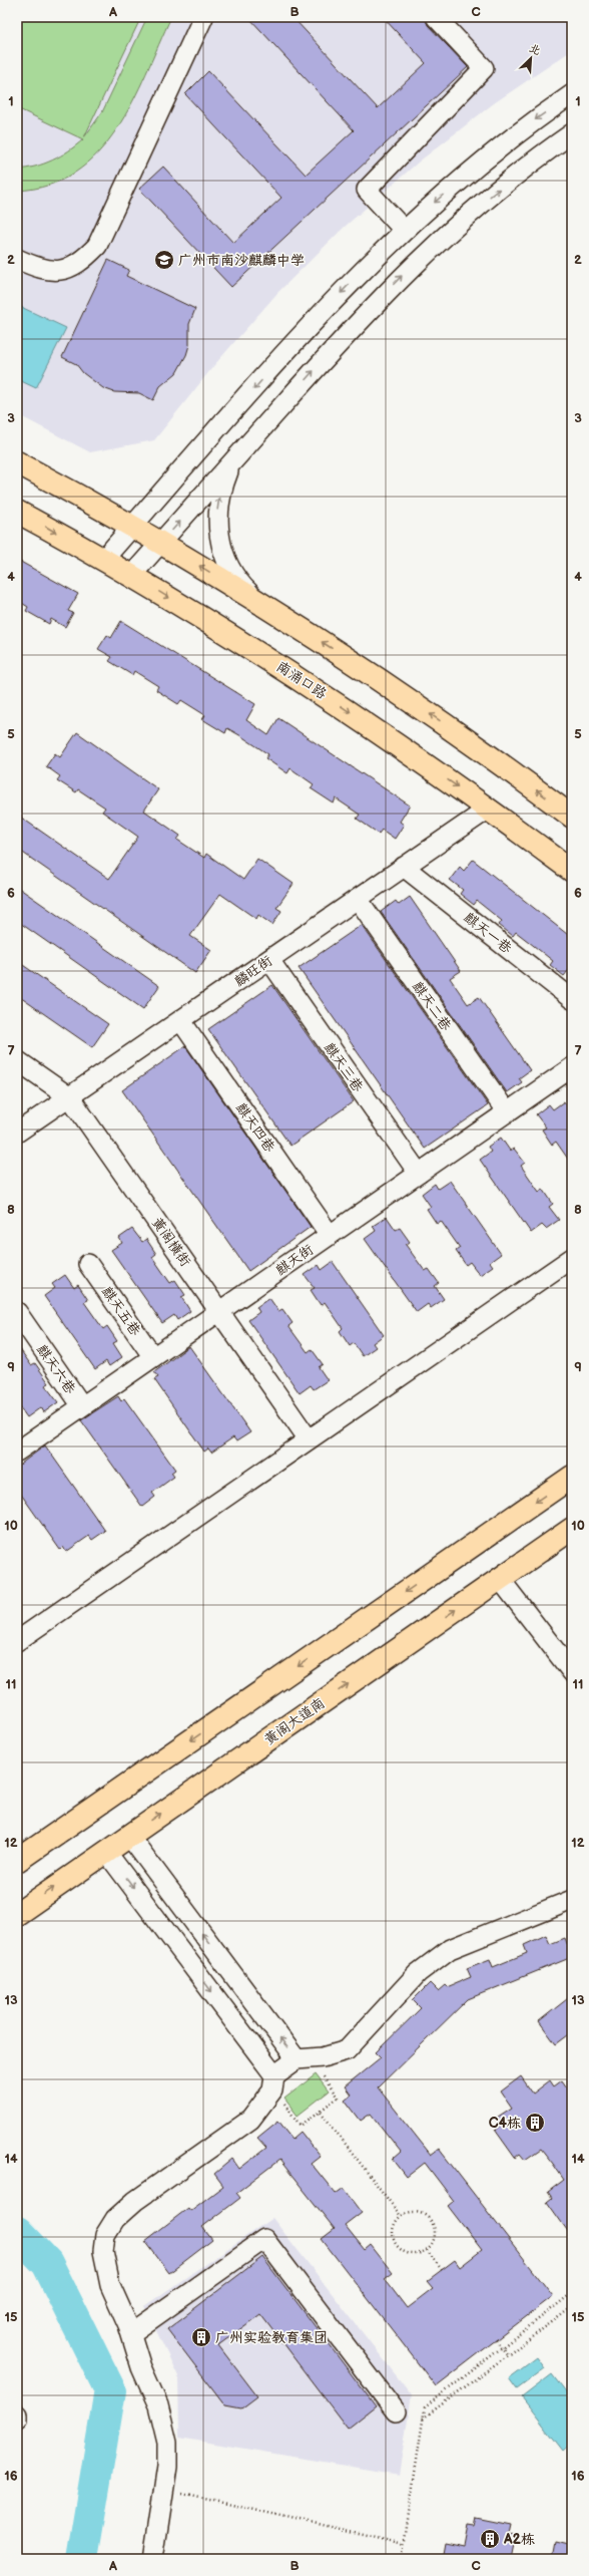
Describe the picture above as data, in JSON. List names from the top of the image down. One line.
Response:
{"streets":{"main road":["南涌口路","黄阁大道南"],"street":["麒天一巷","麟旺街","麒天二巷","麒天三巷","麒天四巷","黄阁横街","麒天街","麒天五巷","麒天六巷"]},"crossings":[["南涌口路","麟旺街"],["麒天一巷","麟旺街"],["麟旺街","麒天二巷"],["麟旺街","麒天三巷"],["麟旺街","麒天四巷"],["麟旺街","黄阁横街"],["麒天二巷","麒天街"],["麒天三巷","麒天街"],["麒天四巷","麒天街"],["黄阁横街","麒天街"],["麒天街","麒天五巷"],["麒天街","麒天六巷"]],"places":{"school or university":["广州市南沙麒麟中学"],"building":["C4栋","广州实验教育集团","A2栋"]},"north":"top right","grid":{"columns":["A","B","C"],"rows":["1","2","3","4","5","6","7","8","9","10","11","12","13","14","15","16"]}}
